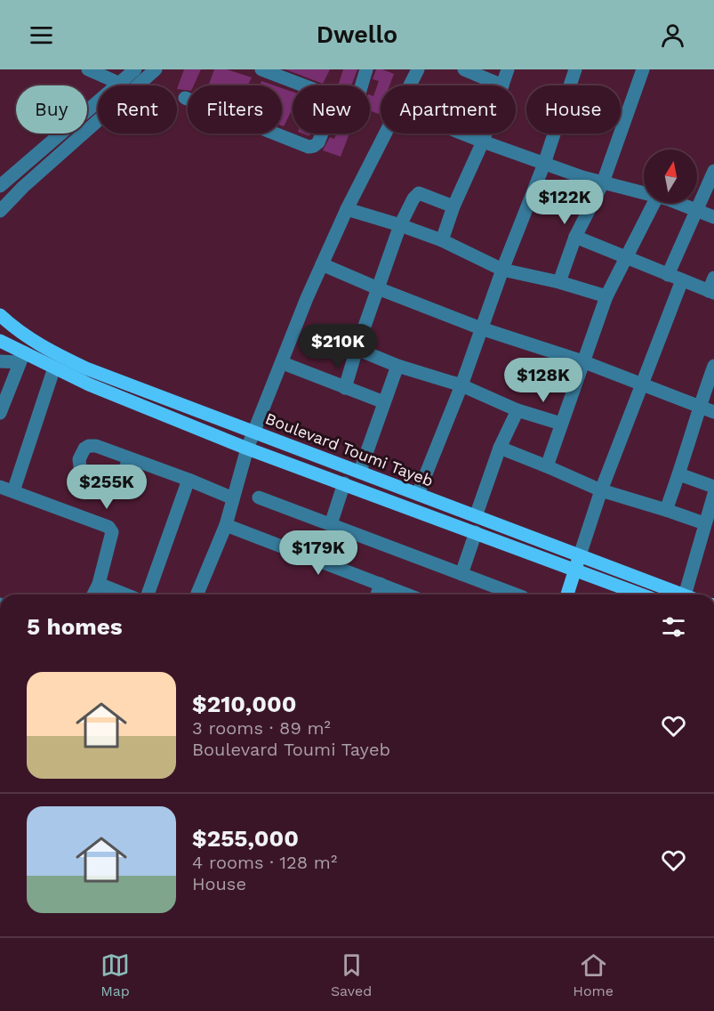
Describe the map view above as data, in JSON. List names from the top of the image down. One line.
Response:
{"streets":{"main road":["Boulevard Toumi Tayeb"]},"north":"top","page":{"header":"Dwello","chip":["Buy","Rent","Filters","New","Apartment","House"],"price":["$122K","$210K","$128K","$255K","$179K"],"heading":"5 homes","list":[{"name":"$210,000","note":"3 rooms · 89 m² · Boulevard Toumi Tayeb"},{"name":"$255,000","note":"4 rooms · 128 m² · House"}],"tabs":["Map","Saved","Home"]}}
